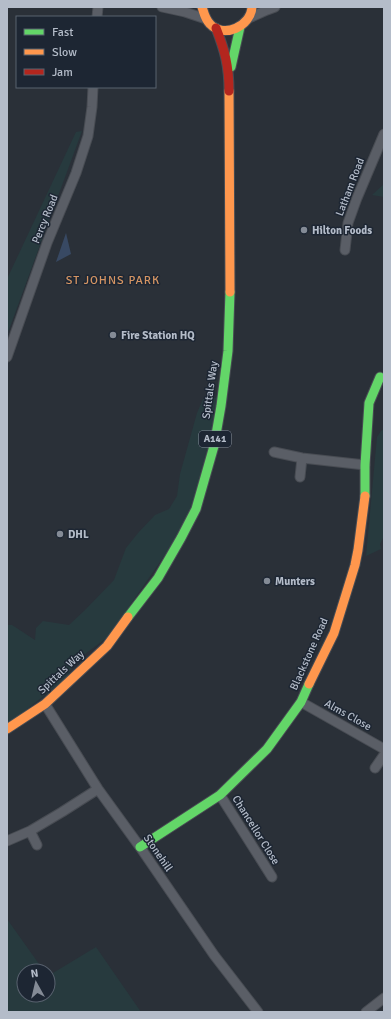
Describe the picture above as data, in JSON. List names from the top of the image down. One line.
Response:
{"streets":{"main road":["Spittals Way","A141","Blackstone Road"],"street":["Latham Road","Percy Road","Alms Close","Chancellor Close","Stonehill"]},"crossings":[["Spittals Way","A141"],["Spittals Way","Stonehill"],["Blackstone Road","Alms Close"],["Blackstone Road","Chancellor Close"],["Blackstone Road","Stonehill"]],"districts":["ST JOHNS PARK"],"places":["Hilton Foods","Fire Station HQ","DHL","Munters"],"legend":["Fast","Slow","Jam"],"north":"top"}
